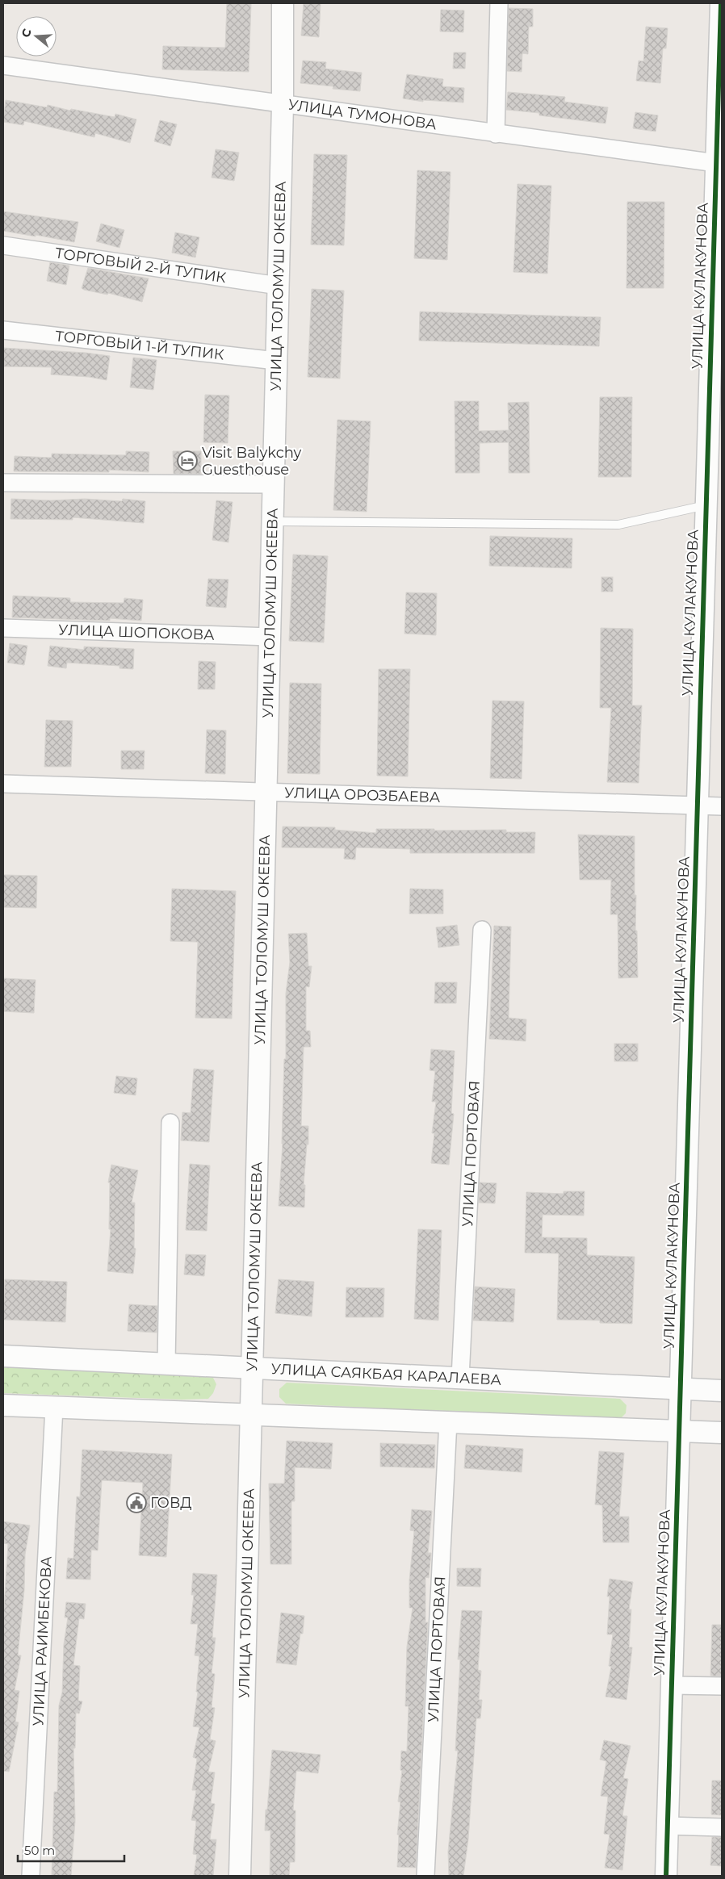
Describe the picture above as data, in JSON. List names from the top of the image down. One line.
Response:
{"streets":{"street":["УЛИЦА ТУМОНОВА","ТОРГОВЫЙ 2-Й ТУПИК","УЛИЦА ТОЛОМУШ ОКЕЕВА","УЛИЦА КУЛАКУНОВА","ТОРГОВЫЙ 1-Й ТУПИК","УЛИЦА ШОПОКОВА","УЛИЦА ОРОЗБАЕВА","УЛИЦА ПОРТОВАЯ","УЛИЦА САЯКБАЯ КАРАЛАЕВА","УЛИЦА РАИМБЕКОВА"]},"crossings":[["УЛИЦА ТУМОНОВА","УЛИЦА ТОЛОМУШ ОКЕЕВА"],["УЛИЦА ТУМОНОВА","УЛИЦА КУЛАКУНОВА"],["ТОРГОВЫЙ 2-Й ТУПИК","УЛИЦА ТОЛОМУШ ОКЕЕВА"],["УЛИЦА ТОЛОМУШ ОКЕЕВА","ТОРГОВЫЙ 1-Й ТУПИК"],["УЛИЦА ТОЛОМУШ ОКЕЕВА","УЛИЦА ШОПОКОВА"],["УЛИЦА ТОЛОМУШ ОКЕЕВА","УЛИЦА ОРОЗБАЕВА"],["УЛИЦА ТОЛОМУШ ОКЕЕВА","УЛИЦА САЯКБАЯ КАРАЛАЕВА"],["УЛИЦА КУЛАКУНОВА","УЛИЦА ОРОЗБАЕВА"],["УЛИЦА КУЛАКУНОВА","УЛИЦА САЯКБАЯ КАРАЛАЕВА"],["УЛИЦА ПОРТОВАЯ","УЛИЦА САЯКБАЯ КАРАЛАЕВА"]],"places":{"hotel":["Visit Balykchy Guesthouse"],"public building":["ГОВД"]},"scale_bar":"50 m","north":"left"}
